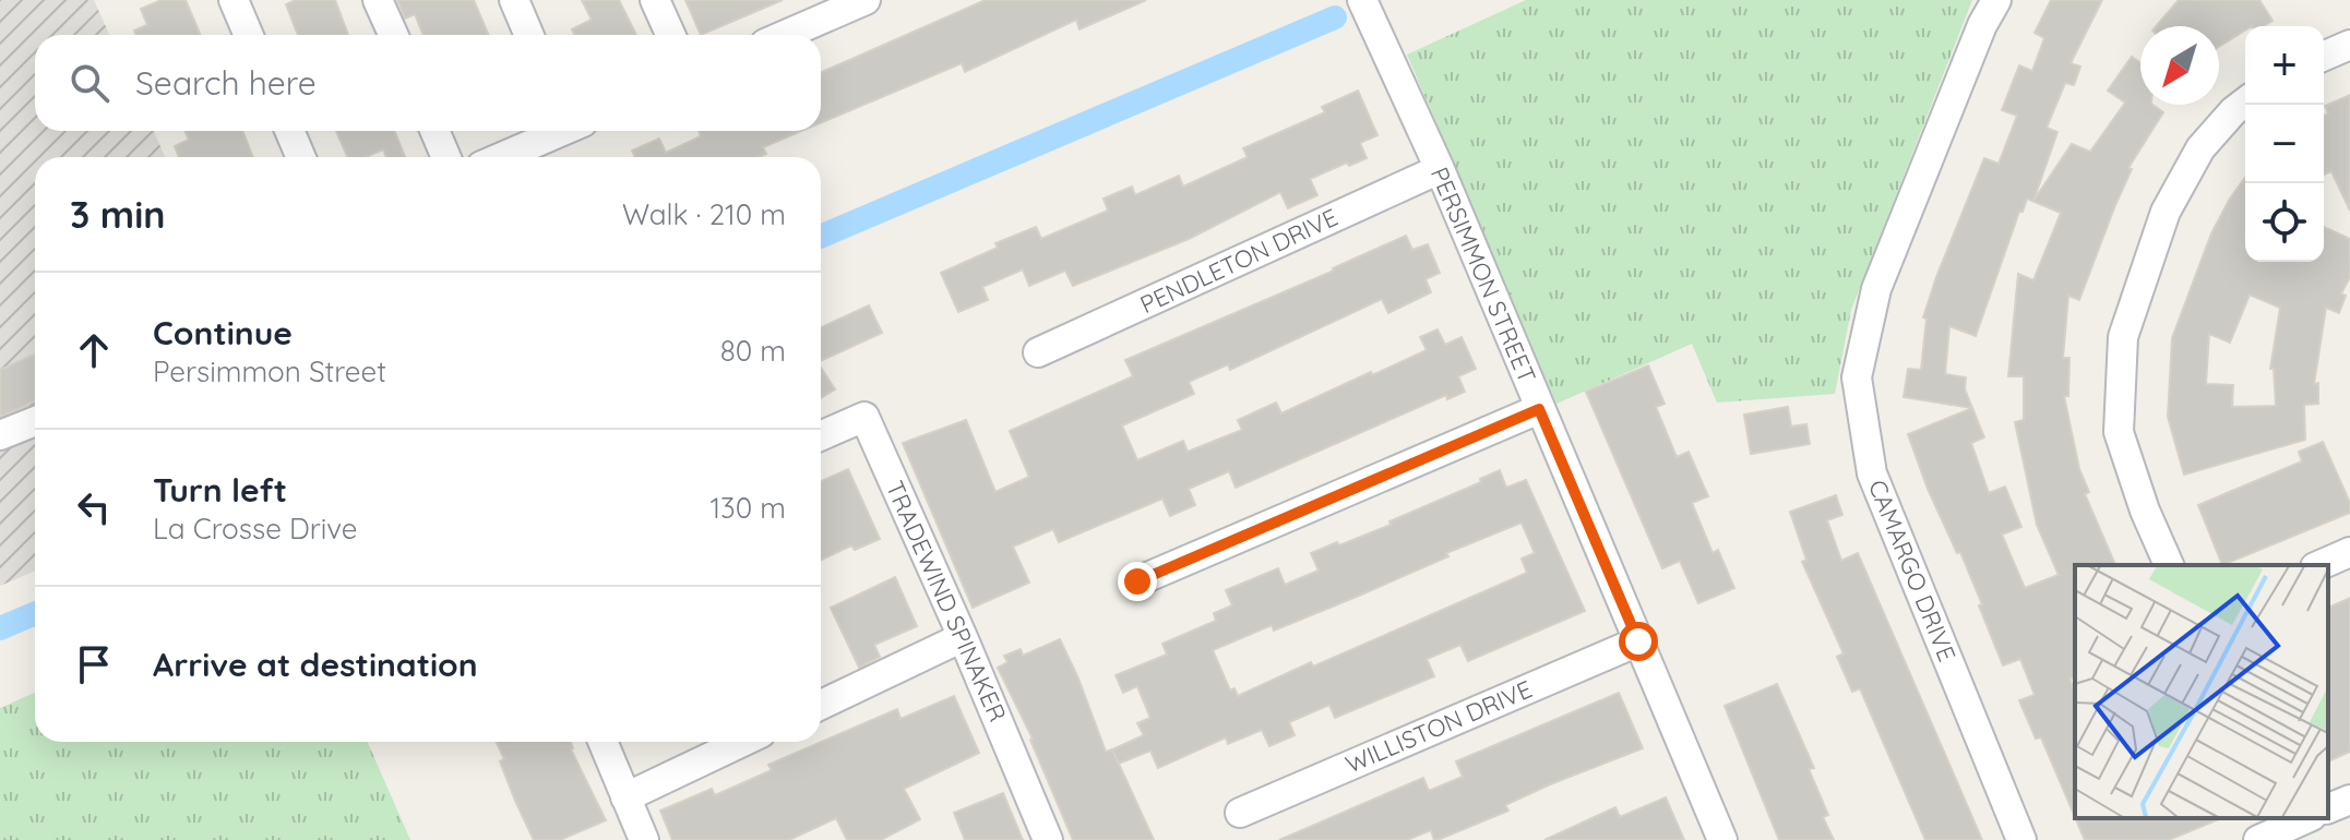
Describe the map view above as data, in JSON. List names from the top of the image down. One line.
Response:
{"streets":{"street":["PENDLETON DRIVE","PERSIMMON STREET","CAMARGO DRIVE","TRADEWIND SPINAKER","WILLISTON DRIVE"]},"crossings":[["PENDLETON DRIVE","PERSIMMON STREET"],["PERSIMMON STREET","WILLISTON DRIVE"]],"north":"bottom left","page":{"map_buttons":["+","−"],"search":"Search here","heading":["3 min","Walk · 210 m"],"list":[["Continue","Persimmon Street","80 m"],["Turn left","La Crosse Drive","130 m"],"Arrive at destination"]}}
